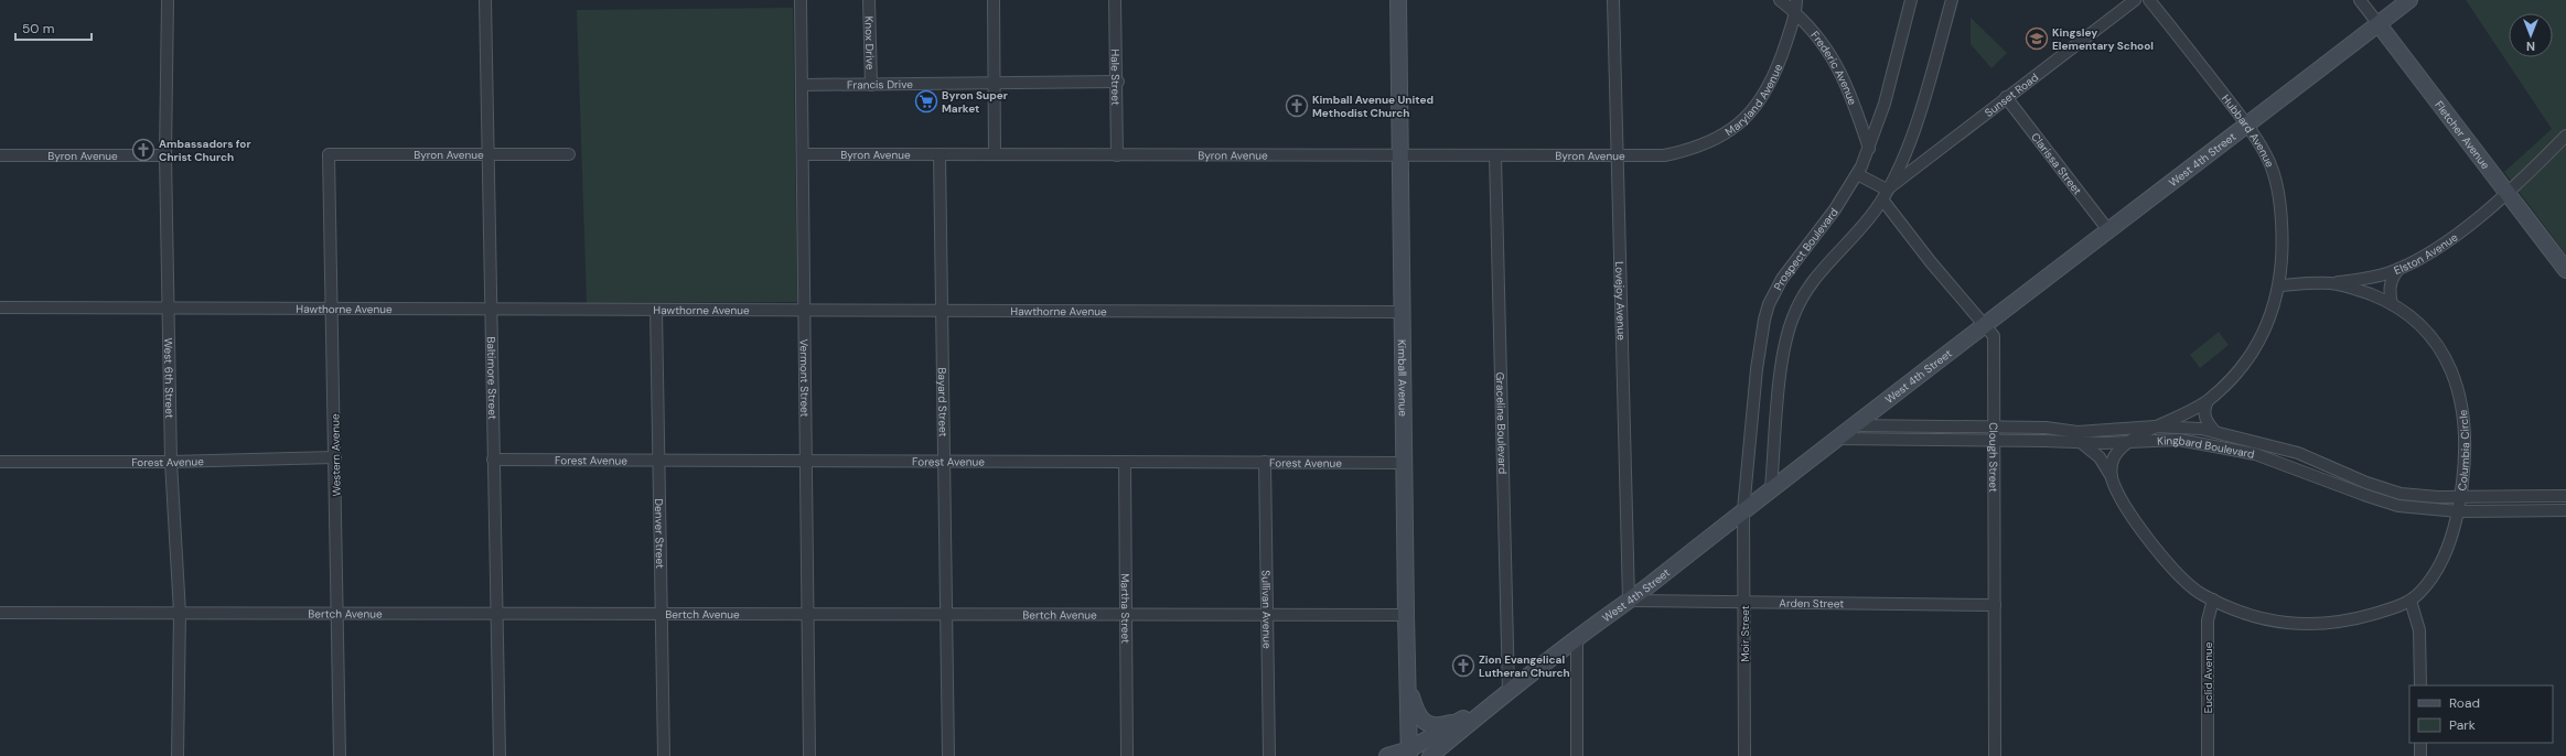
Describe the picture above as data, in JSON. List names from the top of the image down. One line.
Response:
{"streets":{"main road":["Fletcher Avenue","West 4th Street","Kimball Avenue"],"street":["Knox Drive","Frederic Avenue","Hale Street","Francis Drive","Sunset Road","Maryland Avenue","Hubbard Avenue","Byron Avenue","Clarissa Street","Prospect Boulevard","Elston Avenue","Lovejoy Avenue","Hawthorne Avenue","West 6th Street","Baltimore Street","Vermont Street","Bayard Street","Graceline Boulevard","Kingbard Boulevard","Columbia Circle","Western Avenue","Clough Street","Forest Avenue","Denver Street","Arden Street","Martha Street","Sullivan Avenue","Bertch Avenue","Moir Street","Euclid Avenue"]},"crossings":[["Knox Drive","Francis Drive"],["Frederic Avenue","Maryland Avenue"],["Frederic Avenue","Prospect Boulevard"],["Hale Street","Francis Drive"],["Hale Street","Byron Avenue"],["Francis Drive","Vermont Street"],["Sunset Road","Clarissa Street"],["Sunset Road","Clough Street"],["Maryland Avenue","Byron Avenue"],["Hubbard Avenue","West 4th Street"],["Hubbard Avenue","Columbia Circle"],["Fletcher Avenue","West 4th Street"],["Fletcher Avenue","Elston Avenue"],["Byron Avenue","Lovejoy Avenue"],["Byron Avenue","West 6th Street"],["Byron Avenue","Baltimore Street"],["Byron Avenue","Vermont Street"],["Byron Avenue","Kimball Avenue"],["Byron Avenue","Bayard Street"],["Byron Avenue","Graceline Boulevard"],["Byron Avenue","Western Avenue"],["West 4th Street","Clarissa Street"],["West 4th Street","Prospect Boulevard"],["West 4th Street","Lovejoy Avenue"],["West 4th Street","Graceline Boulevard"],["West 4th Street","Kingbard Boulevard"],["West 4th Street","Clough Street"],["West 4th Street","Arden Street"],["West 4th Street","Moir Street"],["Prospect Boulevard","Moir Street"],["Elston Avenue","Columbia Circle"],["Lovejoy Avenue","Arden Street"],["Hawthorne Avenue","West 6th Street"],["Hawthorne Avenue","Baltimore Street"],["Hawthorne Avenue","Vermont Street"],["Hawthorne Avenue","Kimball Avenue"],["Hawthorne Avenue","Bayard Street"],["Hawthorne Avenue","Western Avenue"],["Hawthorne Avenue","Denver Street"],["West 6th Street","Forest Avenue"],["West 6th Street","Bertch Avenue"],["Baltimore Street","Forest Avenue"],["Baltimore Street","Bertch Avenue"],["Vermont Street","Forest Avenue"],["Vermont Street","Bertch Avenue"],["Kimball Avenue","Forest Avenue"],["Kimball Avenue","Bertch Avenue"],["Bayard Street","Forest Avenue"],["Bayard Street","Bertch Avenue"],["Kingbard Boulevard","Columbia Circle"],["Kingbard Boulevard","Clough Street"],["Columbia Circle","Euclid Avenue"],["Western Avenue","Forest Avenue"],["Western Avenue","Bertch Avenue"],["Clough Street","Arden Street"],["Forest Avenue","Denver Street"],["Forest Avenue","Martha Street"],["Forest Avenue","Sullivan Avenue"],["Denver Street","Bertch Avenue"],["Arden Street","Moir Street"],["Martha Street","Bertch Avenue"],["Sullivan Avenue","Bertch Avenue"]],"places":{"school or university":["Kingsley Elementary School"],"supermarket":["Byron Super Market"],"church":["Kimball Avenue United Methodist Church","Ambassadors for Christ Church","Zion Evangelical Lutheran Church"]},"legend":["Road","Park"],"scale_bar":"50 m","north":"bottom"}
